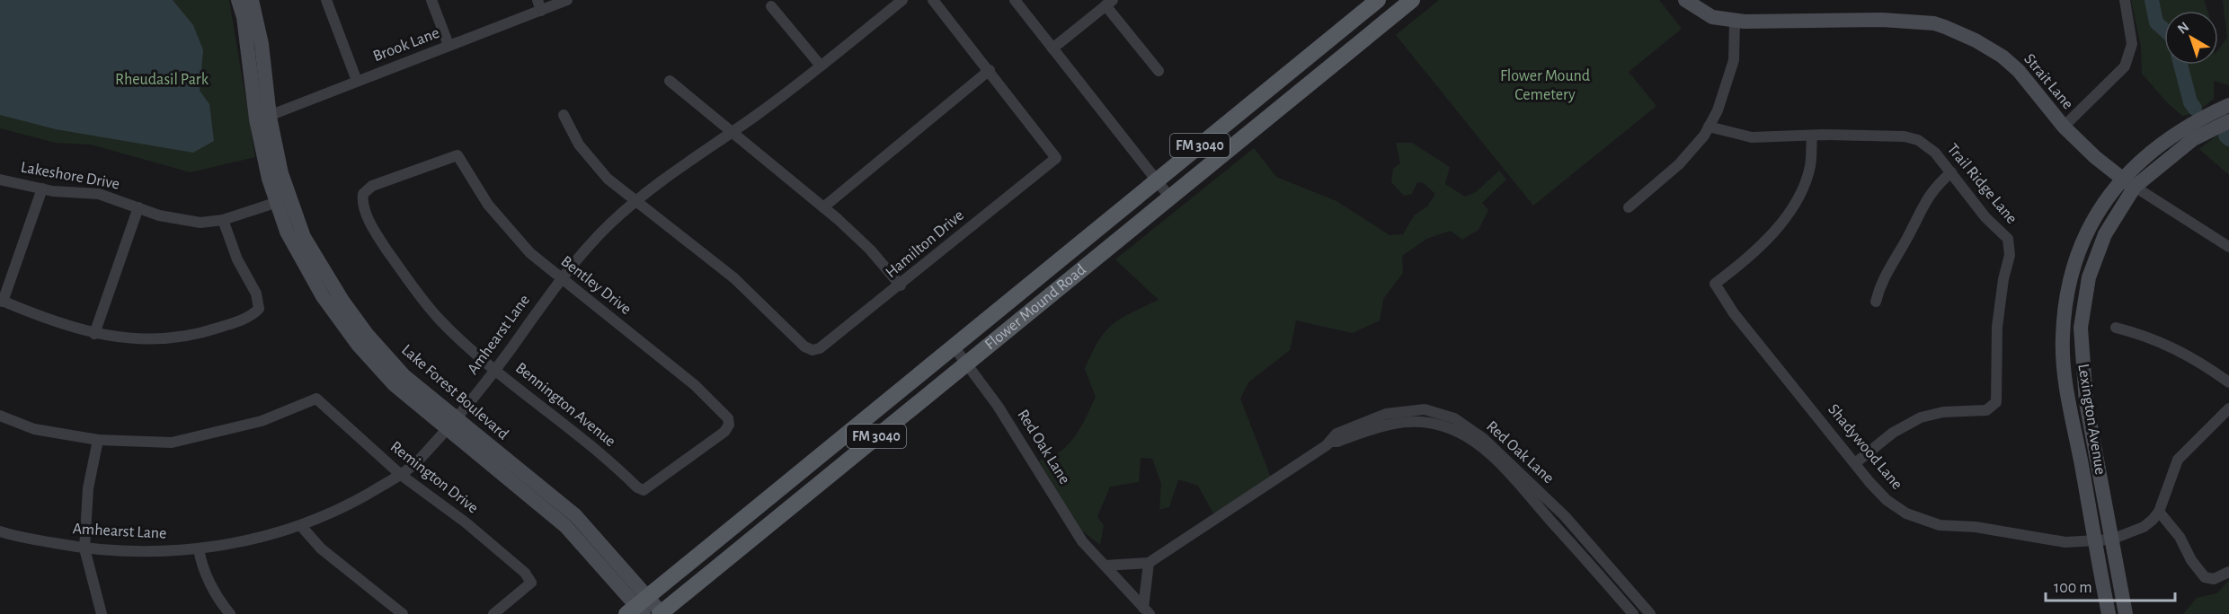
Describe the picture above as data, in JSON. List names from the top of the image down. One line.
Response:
{"streets":{"main road":["FM 3040","Flower Mound Road"],"street":["Brook Lane","Strait Lane","Lakeshore Drive","Trail Ridge Lane","Hamilton Drive","Bentley Drive","Amhearst Lane","Lake Forest Boulevard","Bennington Avenue","Lexington Avenue","Red Oak Lane","Shadywood Lane","Remington Drive"]},"crossings":[["Brook Lane","Lake Forest Boulevard"],["Strait Lane","Lexington Avenue"],["Lakeshore Drive","Lake Forest Boulevard"],["Trail Ridge Lane","Shadywood Lane"],["Hamilton Drive","Amhearst Lane"],["Bentley Drive","Amhearst Lane"],["Bentley Drive","Bennington Avenue"],["Flower Mound Road","Lake Forest Boulevard"],["Flower Mound Road","Red Oak Lane"],["Amhearst Lane","Lake Forest Boulevard"],["Amhearst Lane","Bennington Avenue"],["Amhearst Lane","Remington Drive"],["Lexington Avenue","Shadywood Lane"]],"parks":["Flower Mound Cemetery","Rheudasil Park"],"scale_bar":"100 m","north":"top left"}
